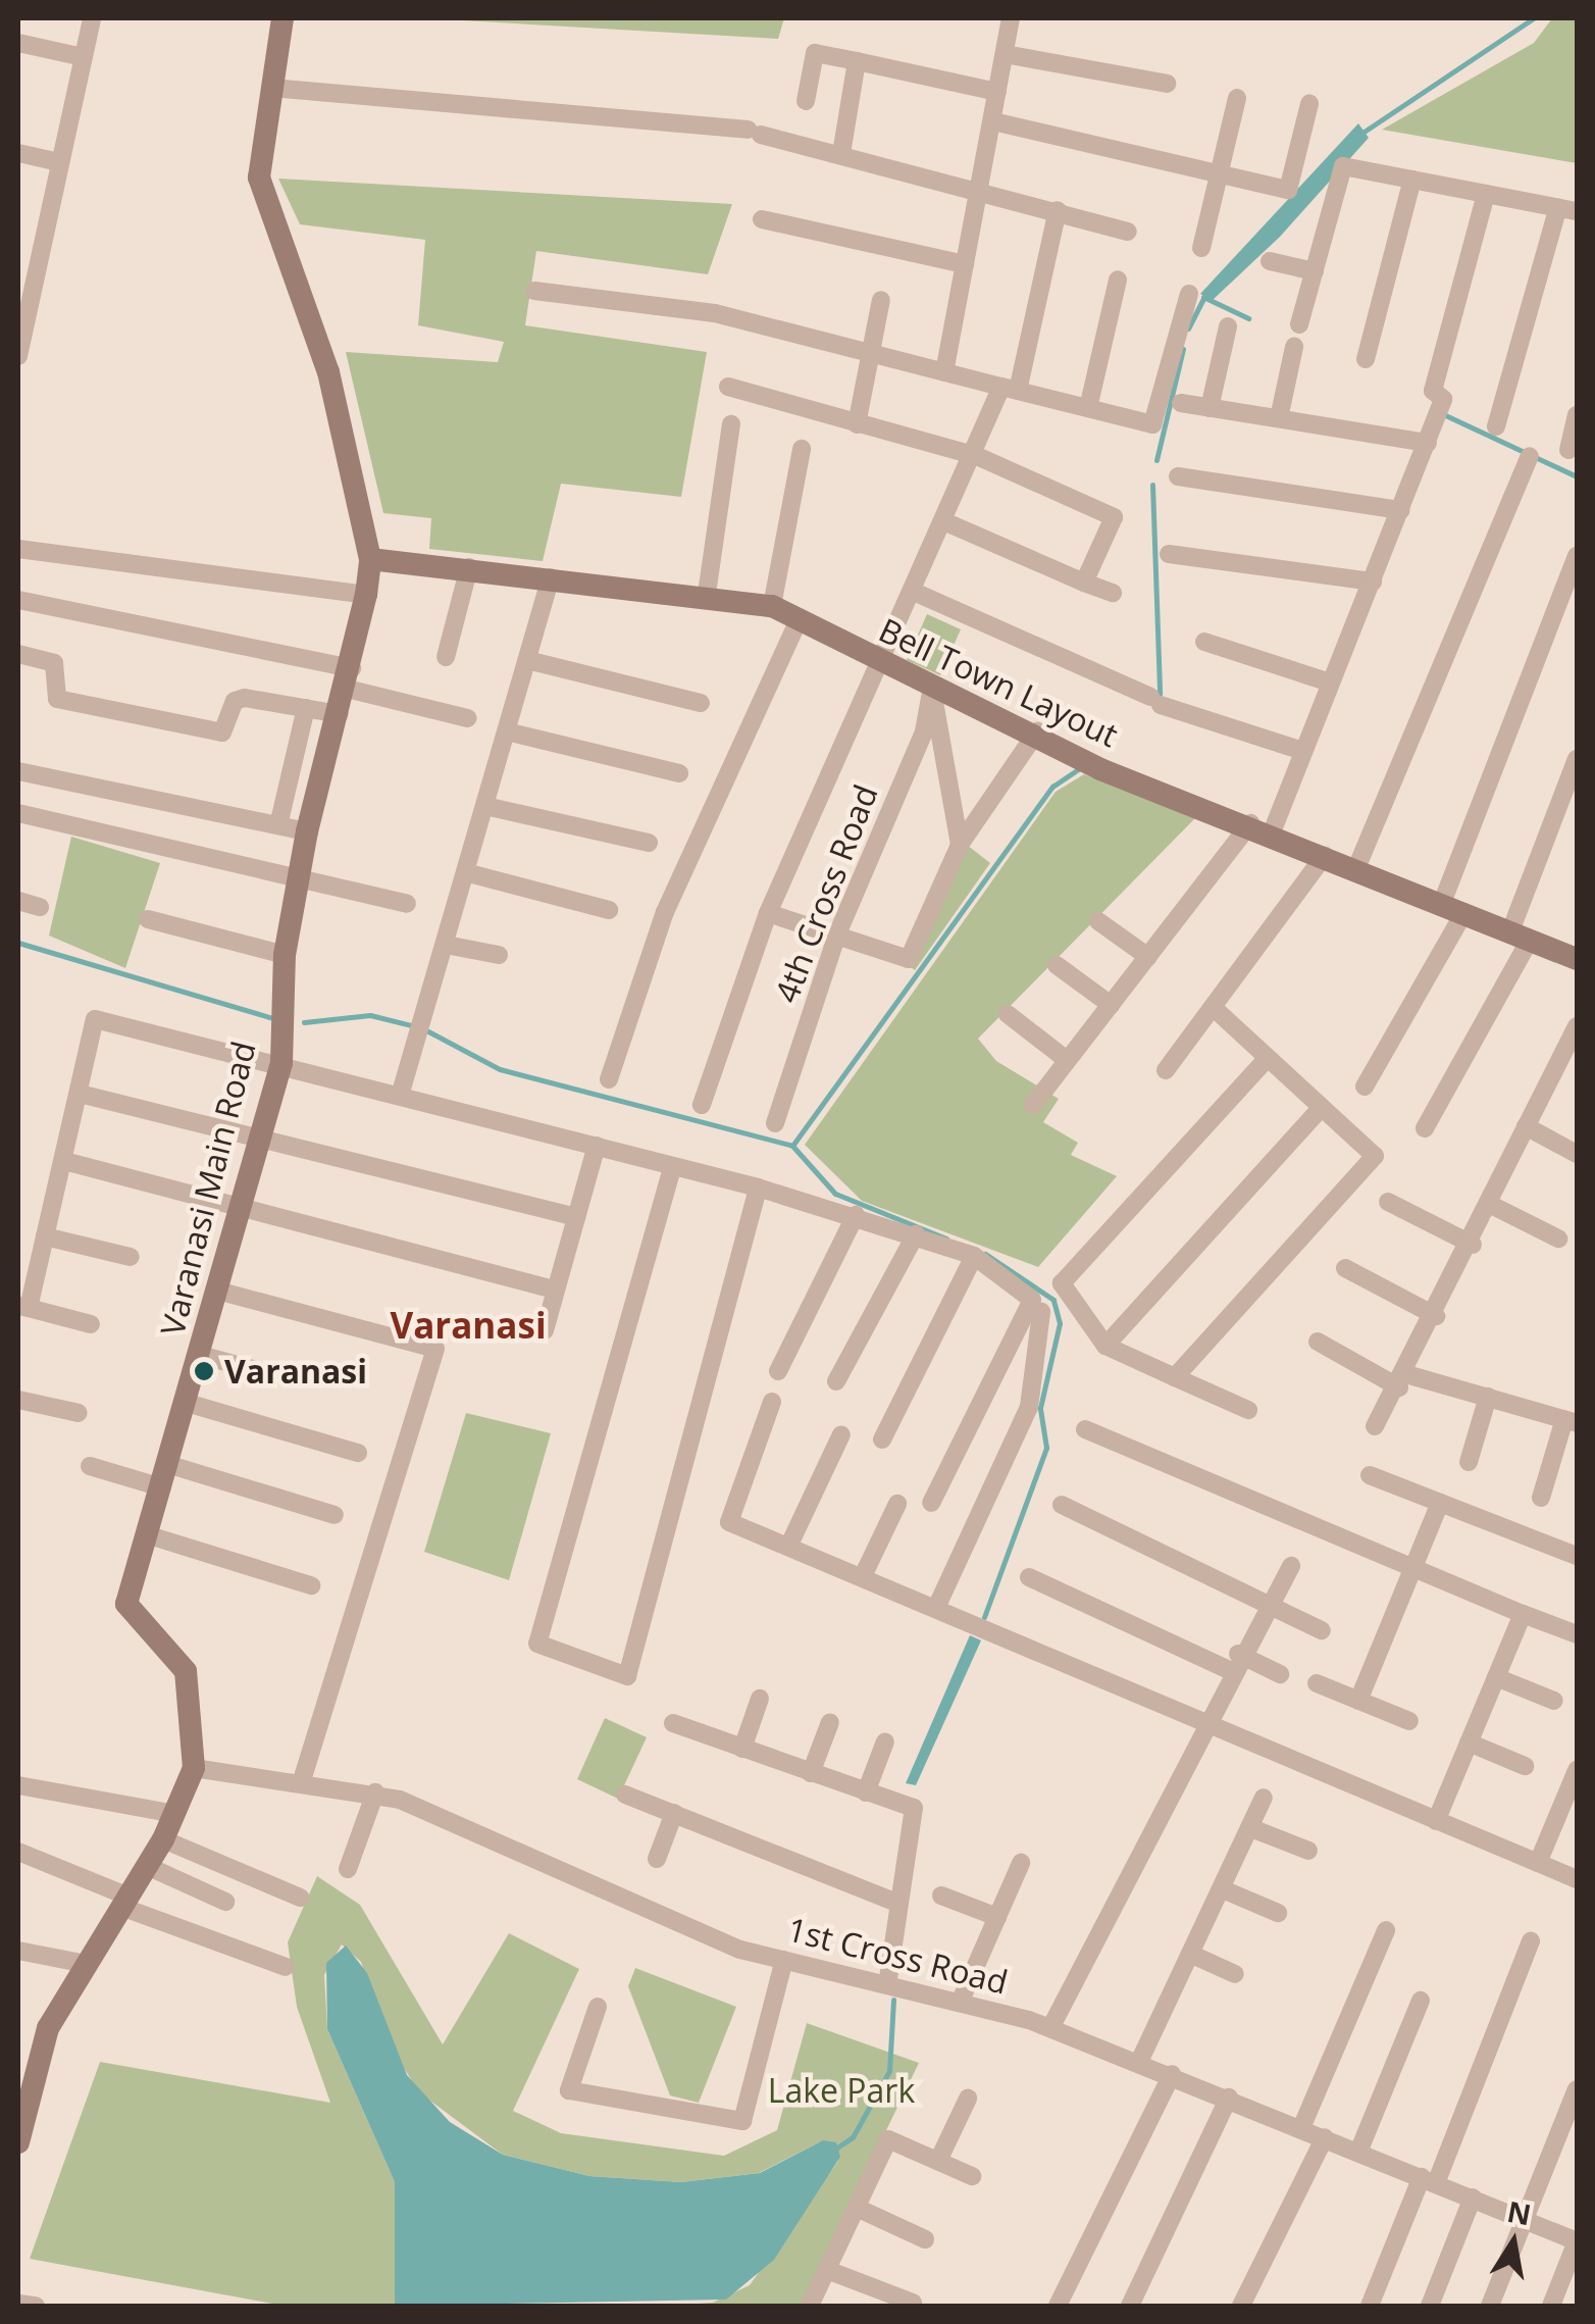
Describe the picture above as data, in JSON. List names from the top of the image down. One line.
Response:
{"streets":{"street":["Bell Town Layout","4th Cross Road","Varanasi Main Road","1st Cross Road"]},"crossings":[["Bell Town Layout","4th Cross Road"],["Bell Town Layout","Varanasi Main Road"],["Varanasi Main Road","1st Cross Road"]],"districts":["Varanasi"],"parks":["Lake Park"],"places":["Varanasi"],"north":"top"}
